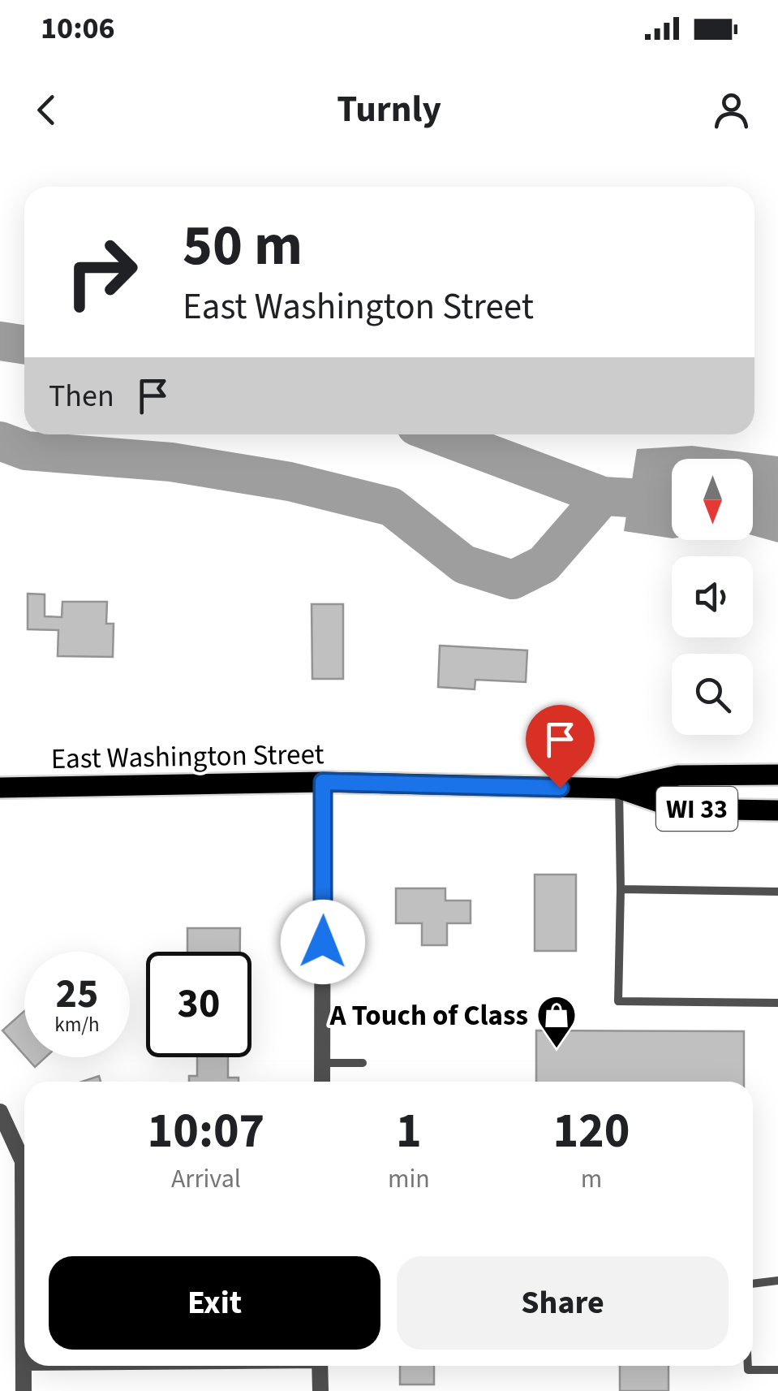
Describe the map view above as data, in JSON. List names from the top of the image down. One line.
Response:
{"streets":{"main road":["East Washington Street","WI 33"]},"places":{"shop":["A Touch of Class"]},"north":"bottom","page":{"status":"10:06","header":"Turnly","turn":["50 m","East Washington Street"],"then":"Then","speed":"25 km/h","limit":"30","eta":["10:07","Arrival","1","min","120","m"],"buttons":["Exit","Share"]}}
